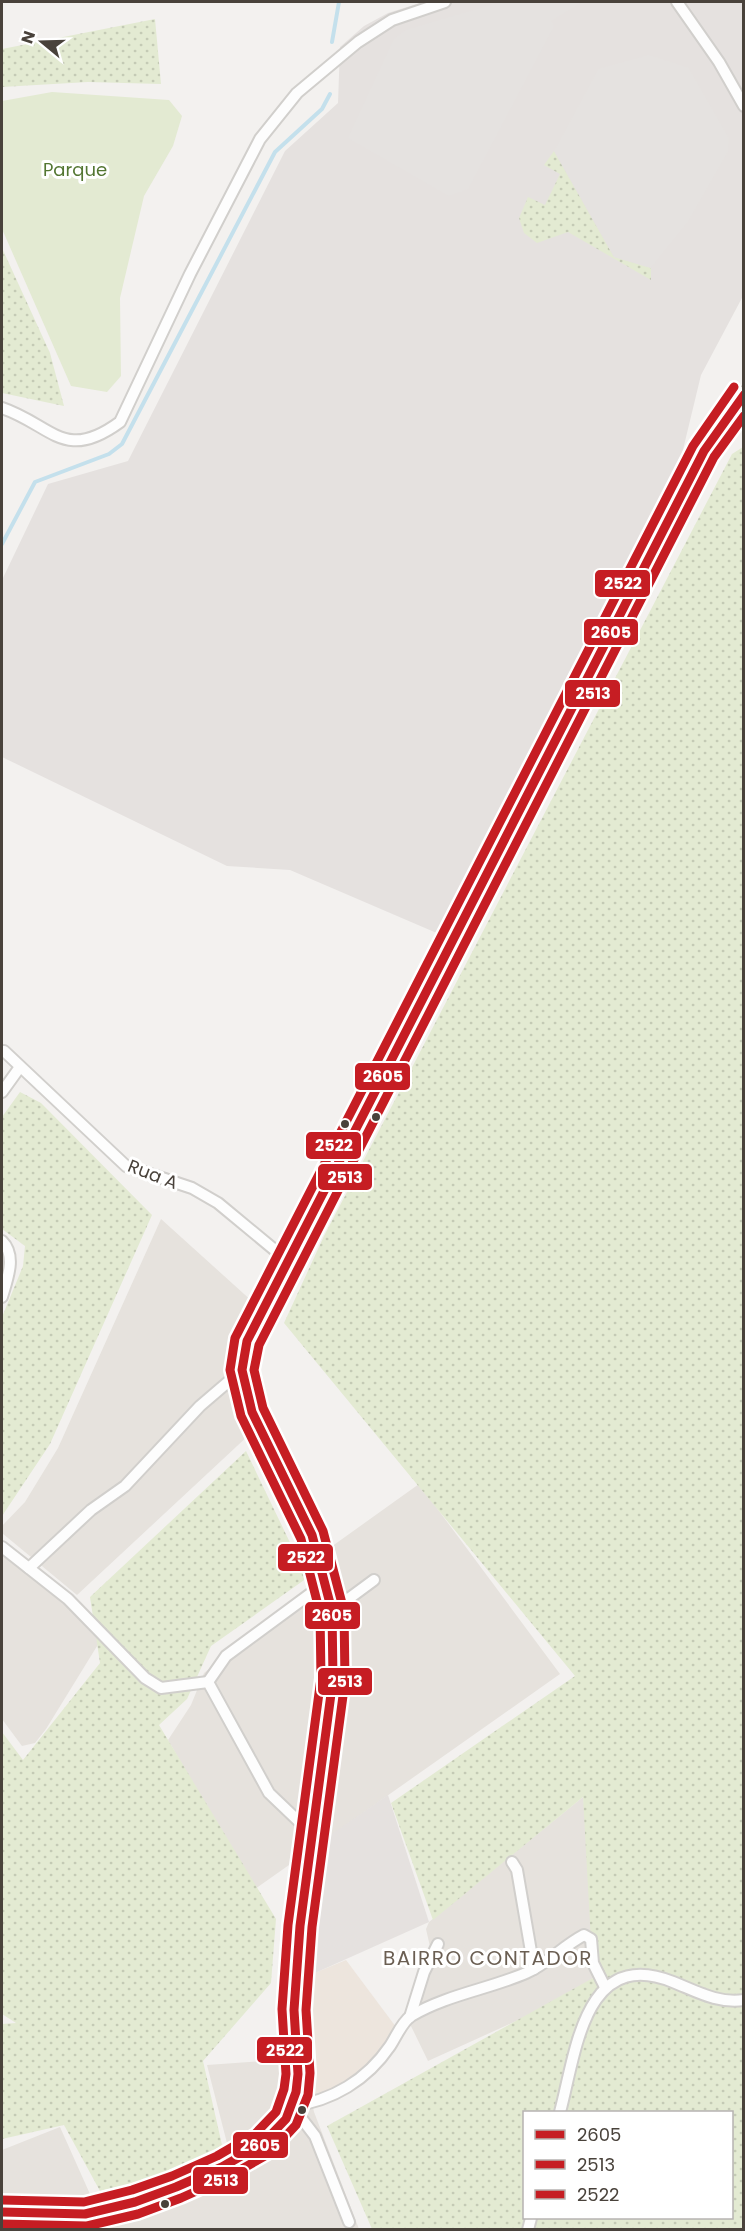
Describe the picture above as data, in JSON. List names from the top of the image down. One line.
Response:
{"streets":{"street":["Rua A"]},"districts":["BAIRRO CONTADOR"],"parks":["Parque"],"lines":["transit line 2522","transit line 2605","transit line 2513"],"legend":["2605","2513","2522"],"north":"left"}
